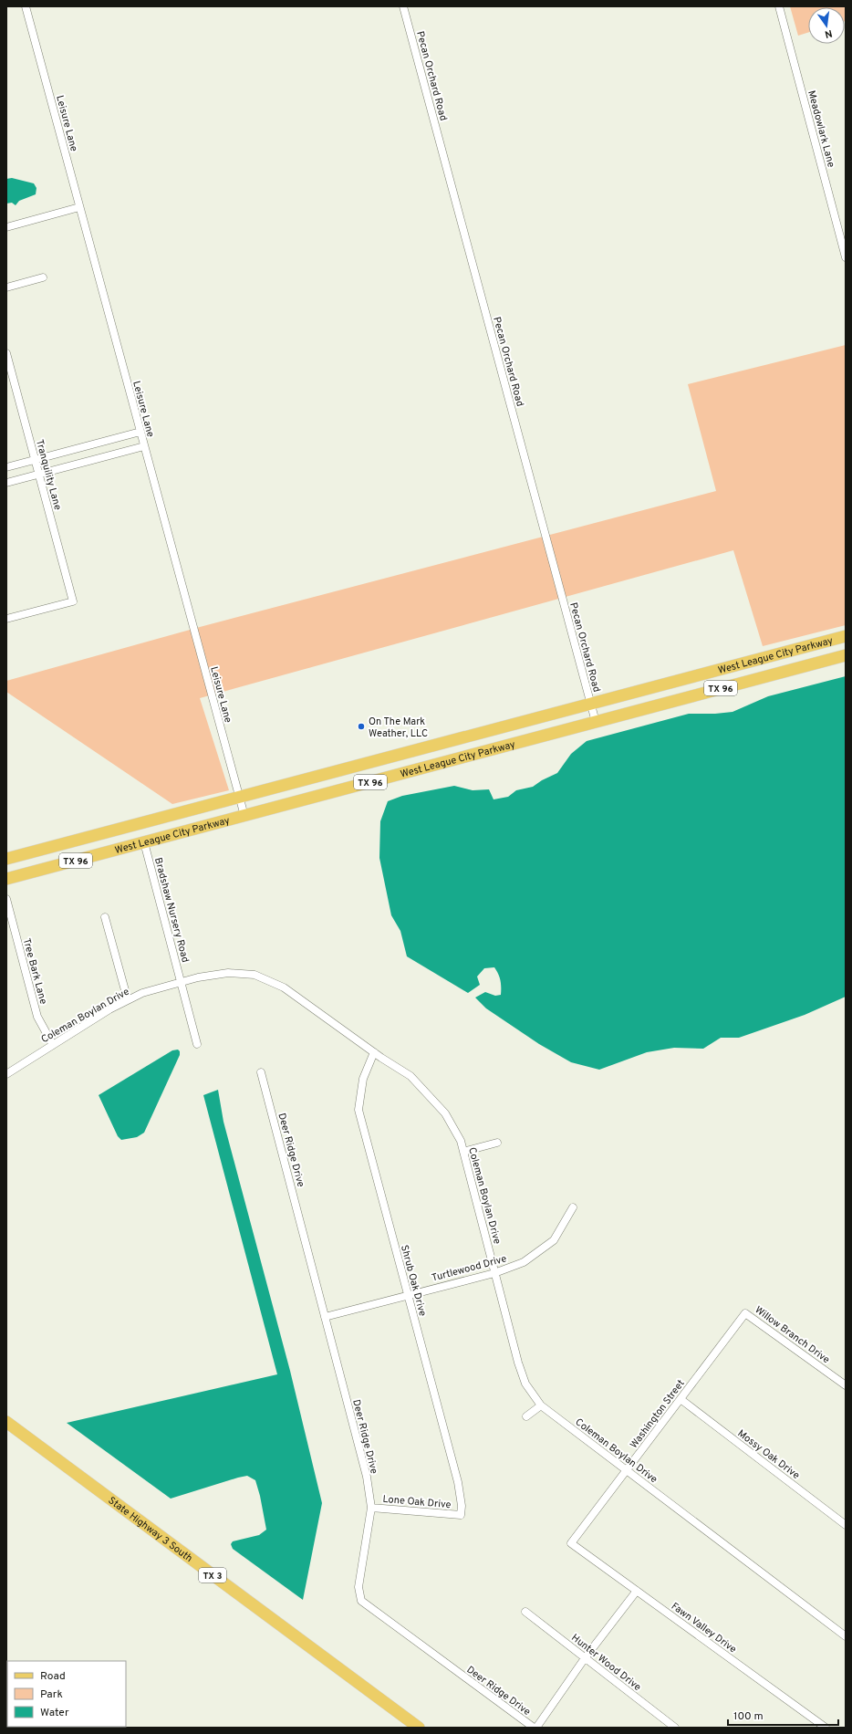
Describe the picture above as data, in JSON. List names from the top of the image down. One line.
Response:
{"streets":{"main road":["West League City Parkway","TX 96","State Highway 3 South","TX 3"],"street":["Pecan Orchard Road","Leisure Lane","Meadowlark Lane","Tranquility Lane","Bradshaw Nursery Road","Tree Bark Lane","Coleman Boylan Drive","Deer Ridge Drive","Turtlewood Drive","Shrub Oak Drive","Willow Branch Drive","Washington Street","Mossy Oak Drive","Lone Oak Drive","Fawn Valley Drive","Hunter Wood Drive"]},"crossings":[["Pecan Orchard Road","West League City Parkway"],["Leisure Lane","West League City Parkway"],["West League City Parkway","Bradshaw Nursery Road"],["Bradshaw Nursery Road","Coleman Boylan Drive"],["Tree Bark Lane","Coleman Boylan Drive"],["Coleman Boylan Drive","Turtlewood Drive"],["Coleman Boylan Drive","Shrub Oak Drive"],["Coleman Boylan Drive","Washington Street"],["Deer Ridge Drive","Turtlewood Drive"],["Deer Ridge Drive","Lone Oak Drive"],["Turtlewood Drive","Shrub Oak Drive"],["Shrub Oak Drive","Lone Oak Drive"],["Willow Branch Drive","Washington Street"],["Washington Street","Mossy Oak Drive"],["Washington Street","Fawn Valley Drive"]],"places":["On The Mark Weather, LLC"],"legend":["Road","Park","Water"],"scale_bar":"100 m","north":"bottom"}
